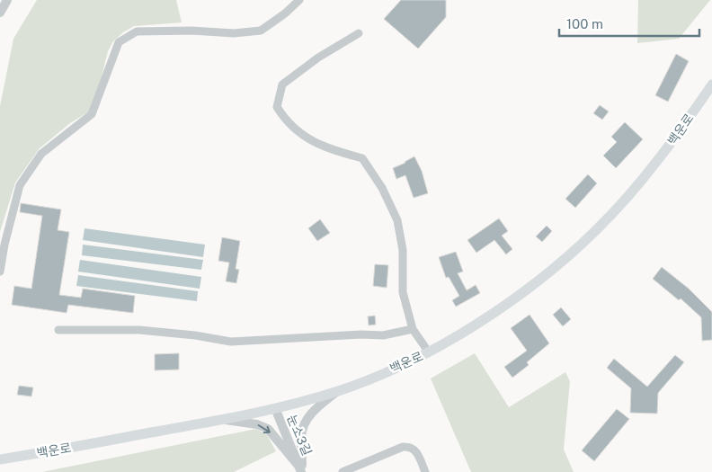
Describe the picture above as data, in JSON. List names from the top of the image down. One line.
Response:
{"streets":{"main road":["백운로"],"street":["눈소3길"]},"crossings":[["백운로","눈소3길"]],"scale_bar":"100 m"}
